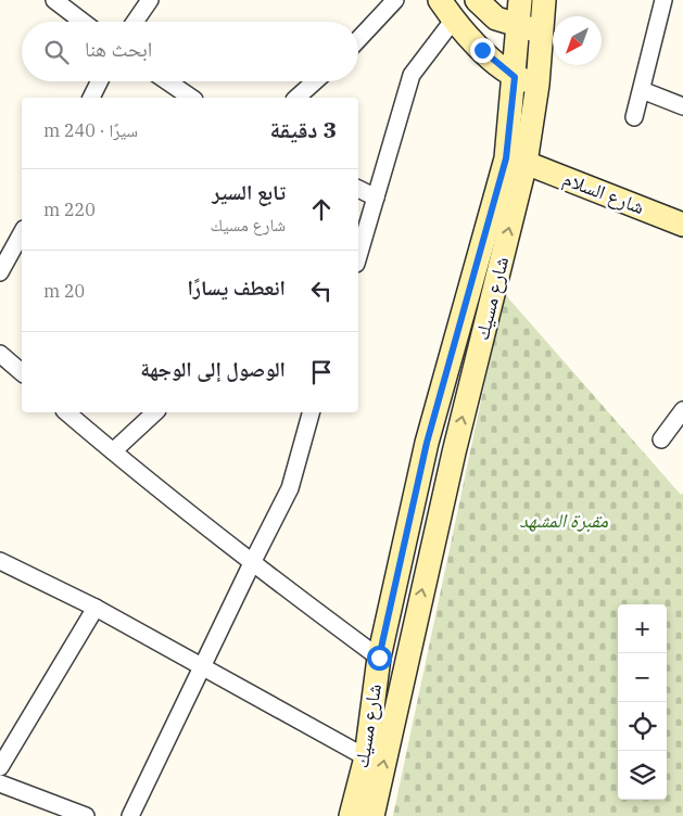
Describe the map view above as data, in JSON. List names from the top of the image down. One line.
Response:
{"streets":{"street":["شارع السلام","شارع مسيك"]},"crossings":[["شارع السلام","شارع مسيك"]],"parks":["مقبرة المشهد"],"north":"bottom left","page":{"search":"ابحث هنا","heading":["3 دقيقة","سيرًا · 240 m"],"list":[["تابع السير","شارع مسيك","220 m"],["انعطف يسارًا","20 m"],"الوصول إلى الوجهة"],"map_buttons":["+","−"]}}
